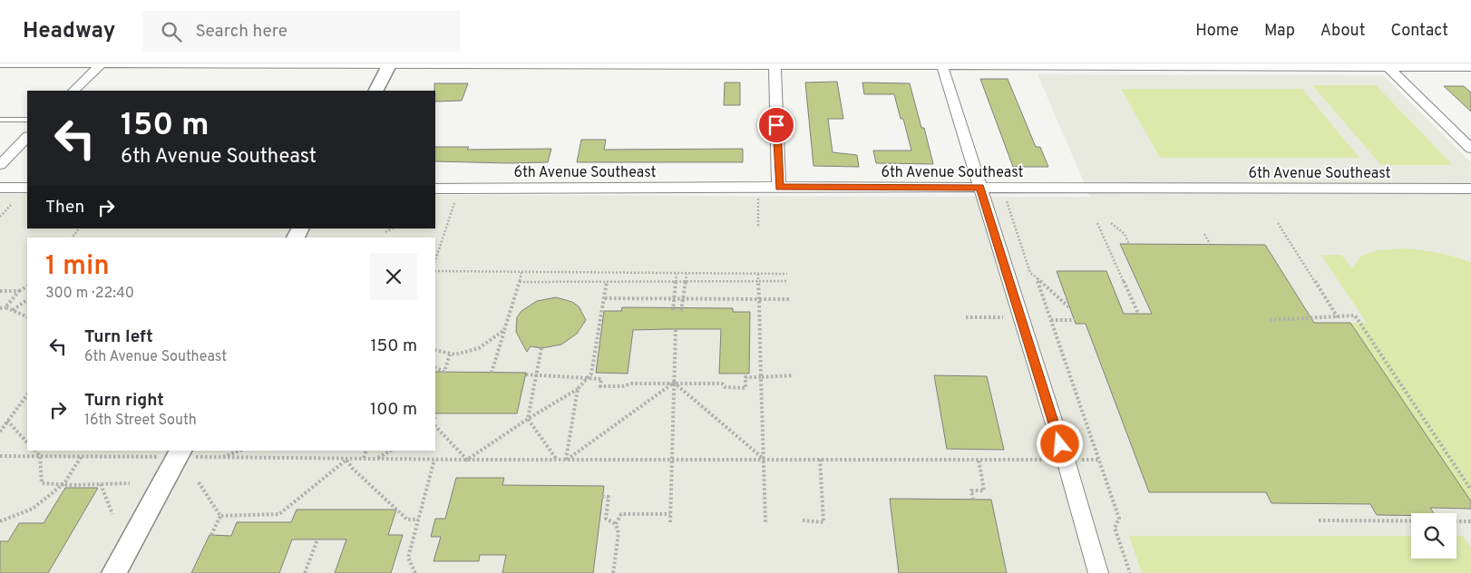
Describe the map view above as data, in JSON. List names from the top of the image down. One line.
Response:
{"streets":{"street":["6th Avenue Southeast"]},"page":{"header":"Headway","search":"Search here","nav":["Home","Map","About","Contact"],"turn":["150 m","6th Avenue Southeast"],"then":"Then","heading":["1 min","300 m · 22:40"],"list":[{"name":"Turn left","note":"6th Avenue Southeast","value":"150 m"},{"name":"Turn right","note":"16th Street South","value":"100 m"}]}}
